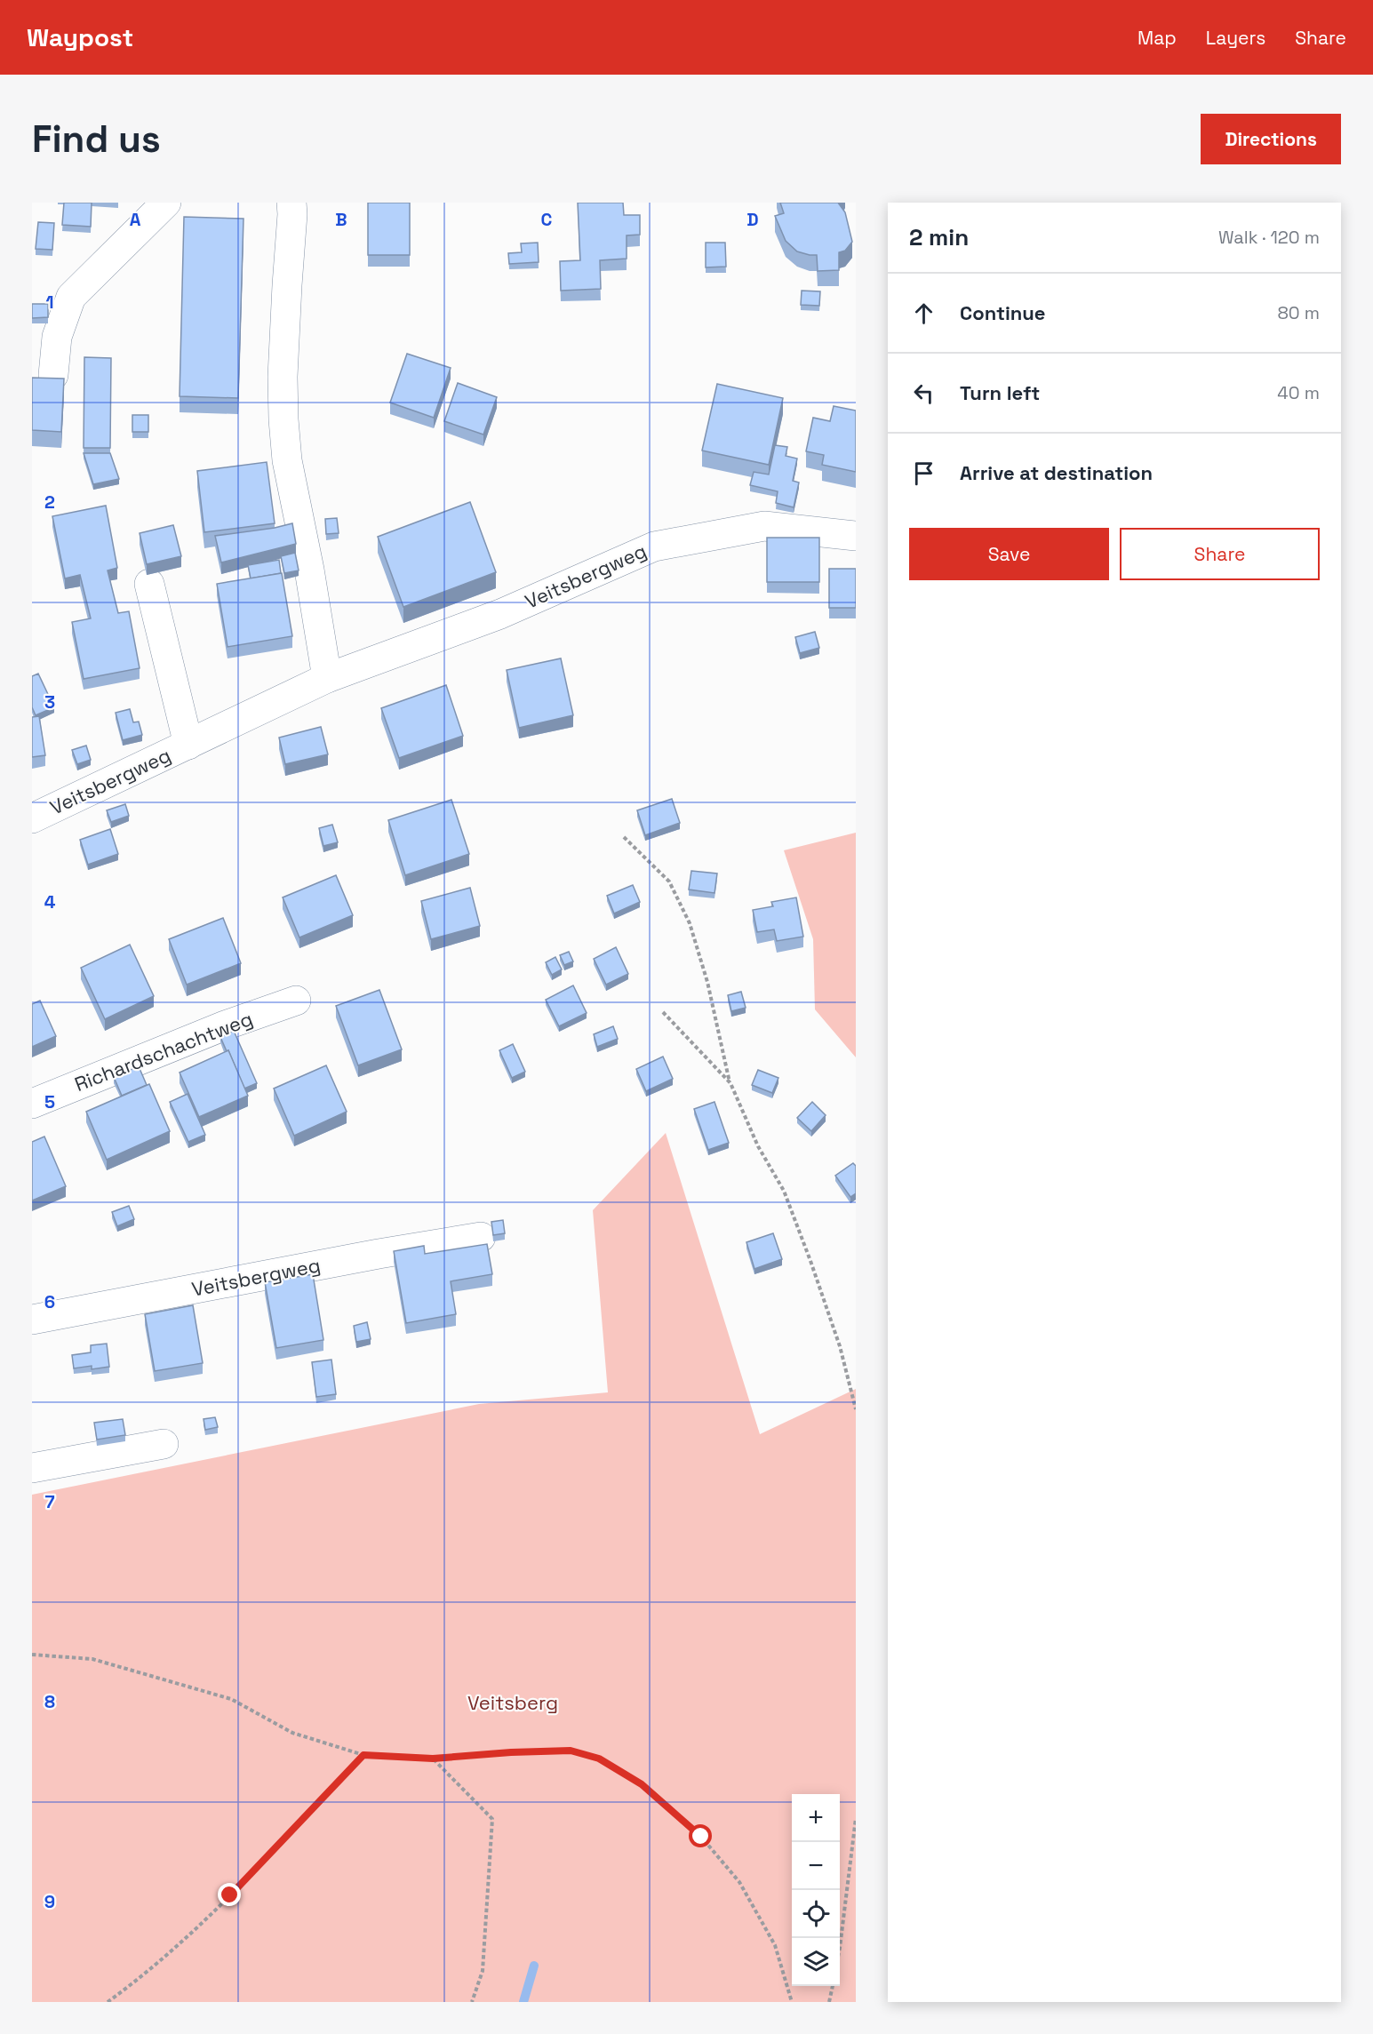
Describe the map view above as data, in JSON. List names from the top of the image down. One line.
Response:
{"streets":{"street":["Veitsbergweg","Richardschachtweg"]},"parks":["Veitsberg"],"page":{"header":"Waypost","nav":["Map","Layers","Share"],"buttons":["Directions",["Save","Share"]],"title":"Find us","heading":["2 min","Walk · 120 m"],"list":[["Continue","80 m"],["Turn left","40 m"],"Arrive at destination"],"map_buttons":["+","−"]},"grid":{"columns":["A","B","C","D"],"rows":["1","2","3","4","5","6","7","8","9"]}}
